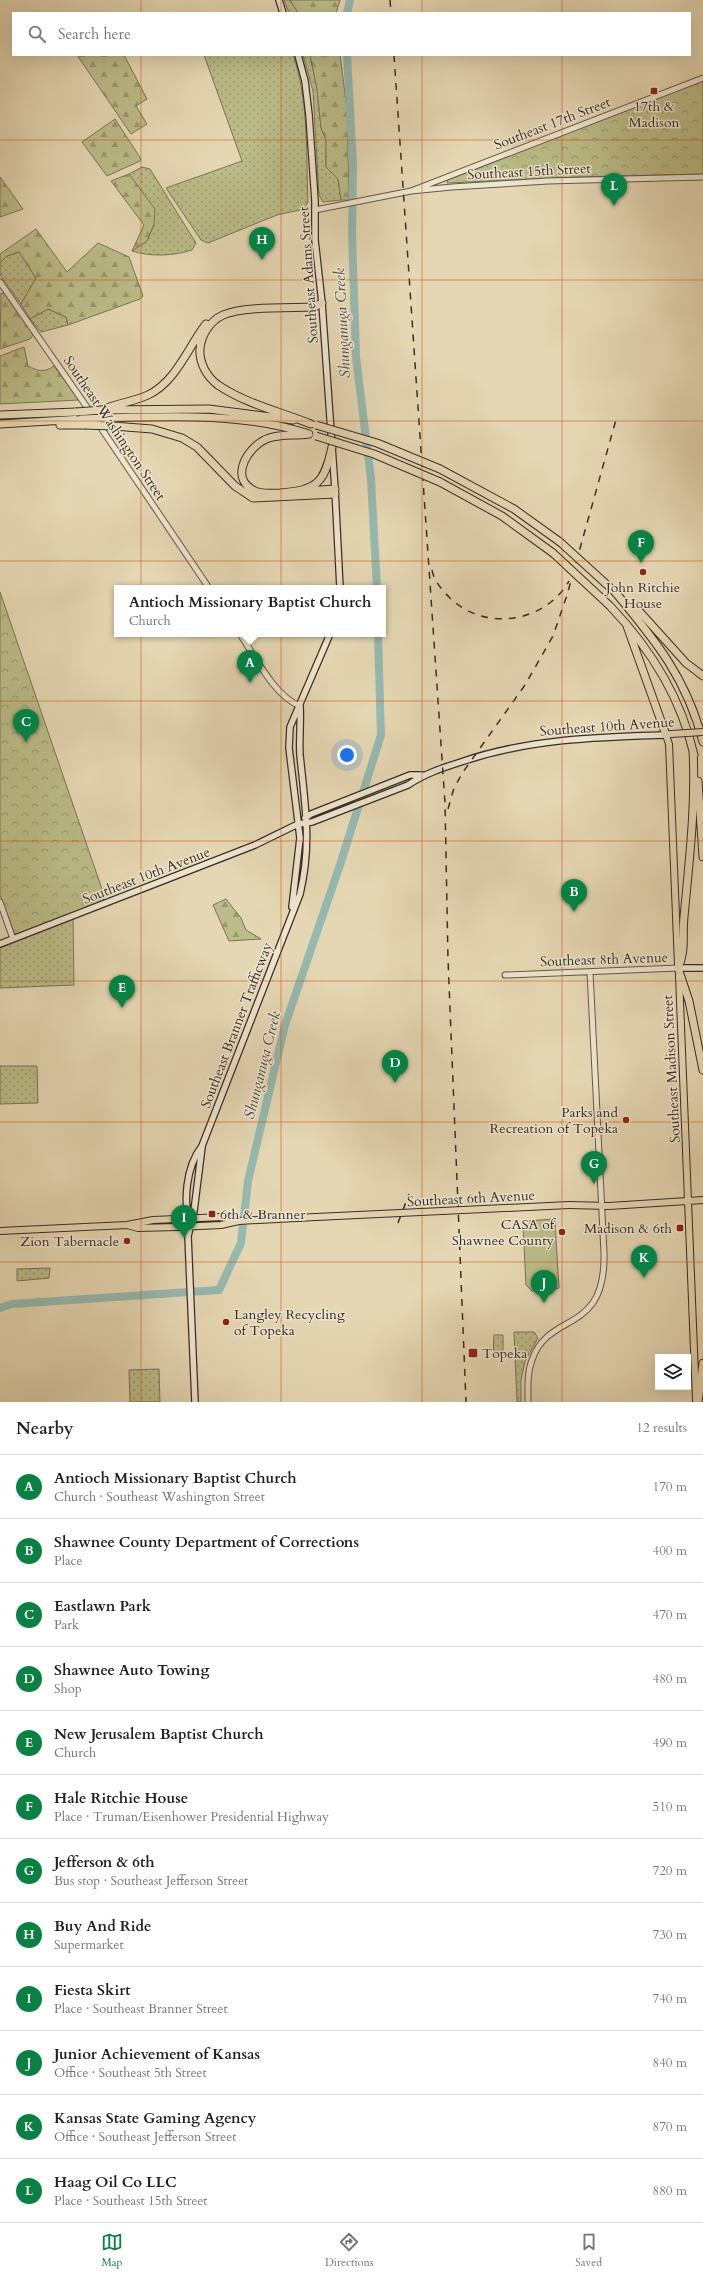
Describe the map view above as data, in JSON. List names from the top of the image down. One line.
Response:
{"streets":{"main road":["Southeast Adams Street","Southeast 10th Avenue","Southeast 8th Avenue","Southeast Branner Trafficway","Southeast Madison Street","Southeast 6th Avenue"],"street":["Southeast 17th Street","Southeast 15th Street","Southeast Washington Street"]},"crossings":[["Southeast 17th Street","Southeast 15th Street"],["Southeast 15th Street","Southeast Adams Street"],["Southeast 10th Avenue","Southeast Branner Trafficway"],["Southeast 10th Avenue","Southeast Madison Street"],["Southeast 8th Avenue","Southeast Madison Street"],["Southeast Madison Street","Southeast 6th Avenue"]],"water":["Shunganuga Creek"],"places":{"transit":["17th & Madison","6th & Branner","Madison & 6th","Topeka"],"other":["John Ritchie House","Parks and Recreation of Topeka","CASA of Shawnee County","Zion Tabernacle","Langley Recycling of Topeka"]},"page":{"search":"Search here","pins":["L","H","F","A","C","B","E","D","G","I","K","J"],"popup":["Antioch Missionary Baptist Church","Church"],"heading":["Nearby","12 results"],"list":[{"mark":"A","name":"Antioch Missionary Baptist Church","note":"Church · Southeast Washington Street","value":"170 m"},{"mark":"B","name":"Shawnee County Department of Corrections","note":"Place","value":"400 m"},{"mark":"C","name":"Eastlawn Park","note":"Park","value":"470 m"},{"mark":"D","name":"Shawnee Auto Towing","note":"Shop","value":"480 m"},{"mark":"E","name":"New Jerusalem Baptist Church","note":"Church","value":"490 m"},{"mark":"F","name":"Hale Ritchie House","note":"Place · Truman/Eisenhower Presidential Highway","value":"510 m"},{"mark":"G","name":"Jefferson & 6th","note":"Bus stop · Southeast Jefferson Street","value":"720 m"},{"mark":"H","name":"Buy And Ride","note":"Supermarket","value":"730 m"},{"mark":"I","name":"Fiesta Skirt","note":"Place · Southeast Branner Street","value":"740 m"},{"mark":"J","name":"Junior Achievement of Kansas","note":"Office · Southeast 5th Street","value":"840 m"},{"mark":"K","name":"Kansas State Gaming Agency","note":"Office · Southeast Jefferson Street","value":"870 m"},{"mark":"L","name":"Haag Oil Co LLC","note":"Place · Southeast 15th Street","value":"880 m"}],"nav":["Map","Directions","Saved"]}}
